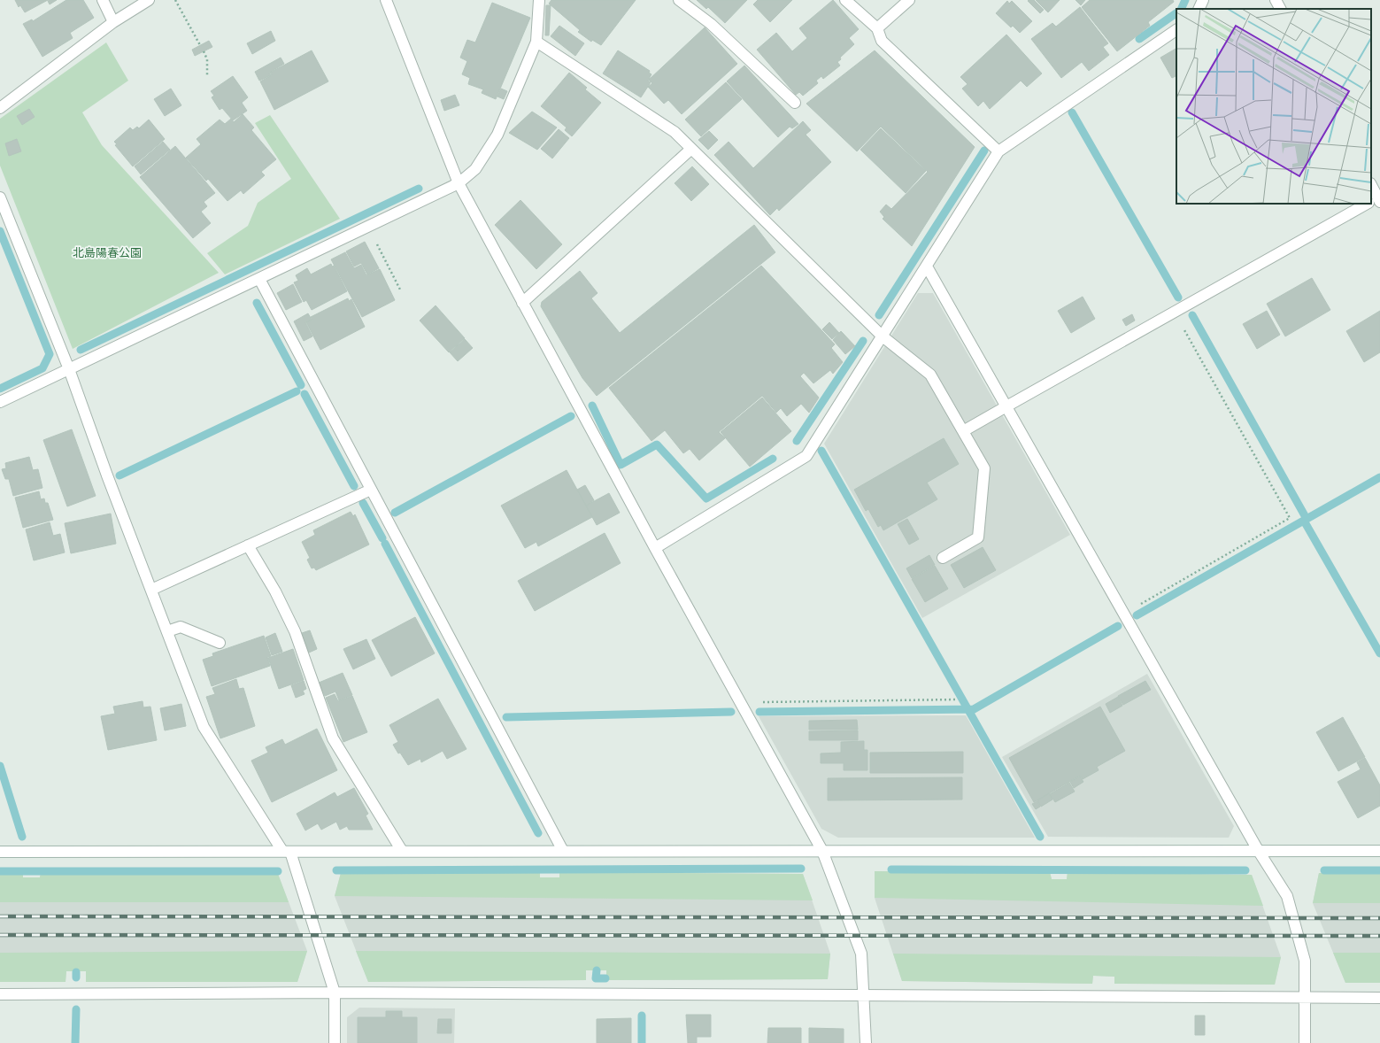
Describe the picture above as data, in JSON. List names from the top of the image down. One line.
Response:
{"parks":["北島陽春公園"]}
